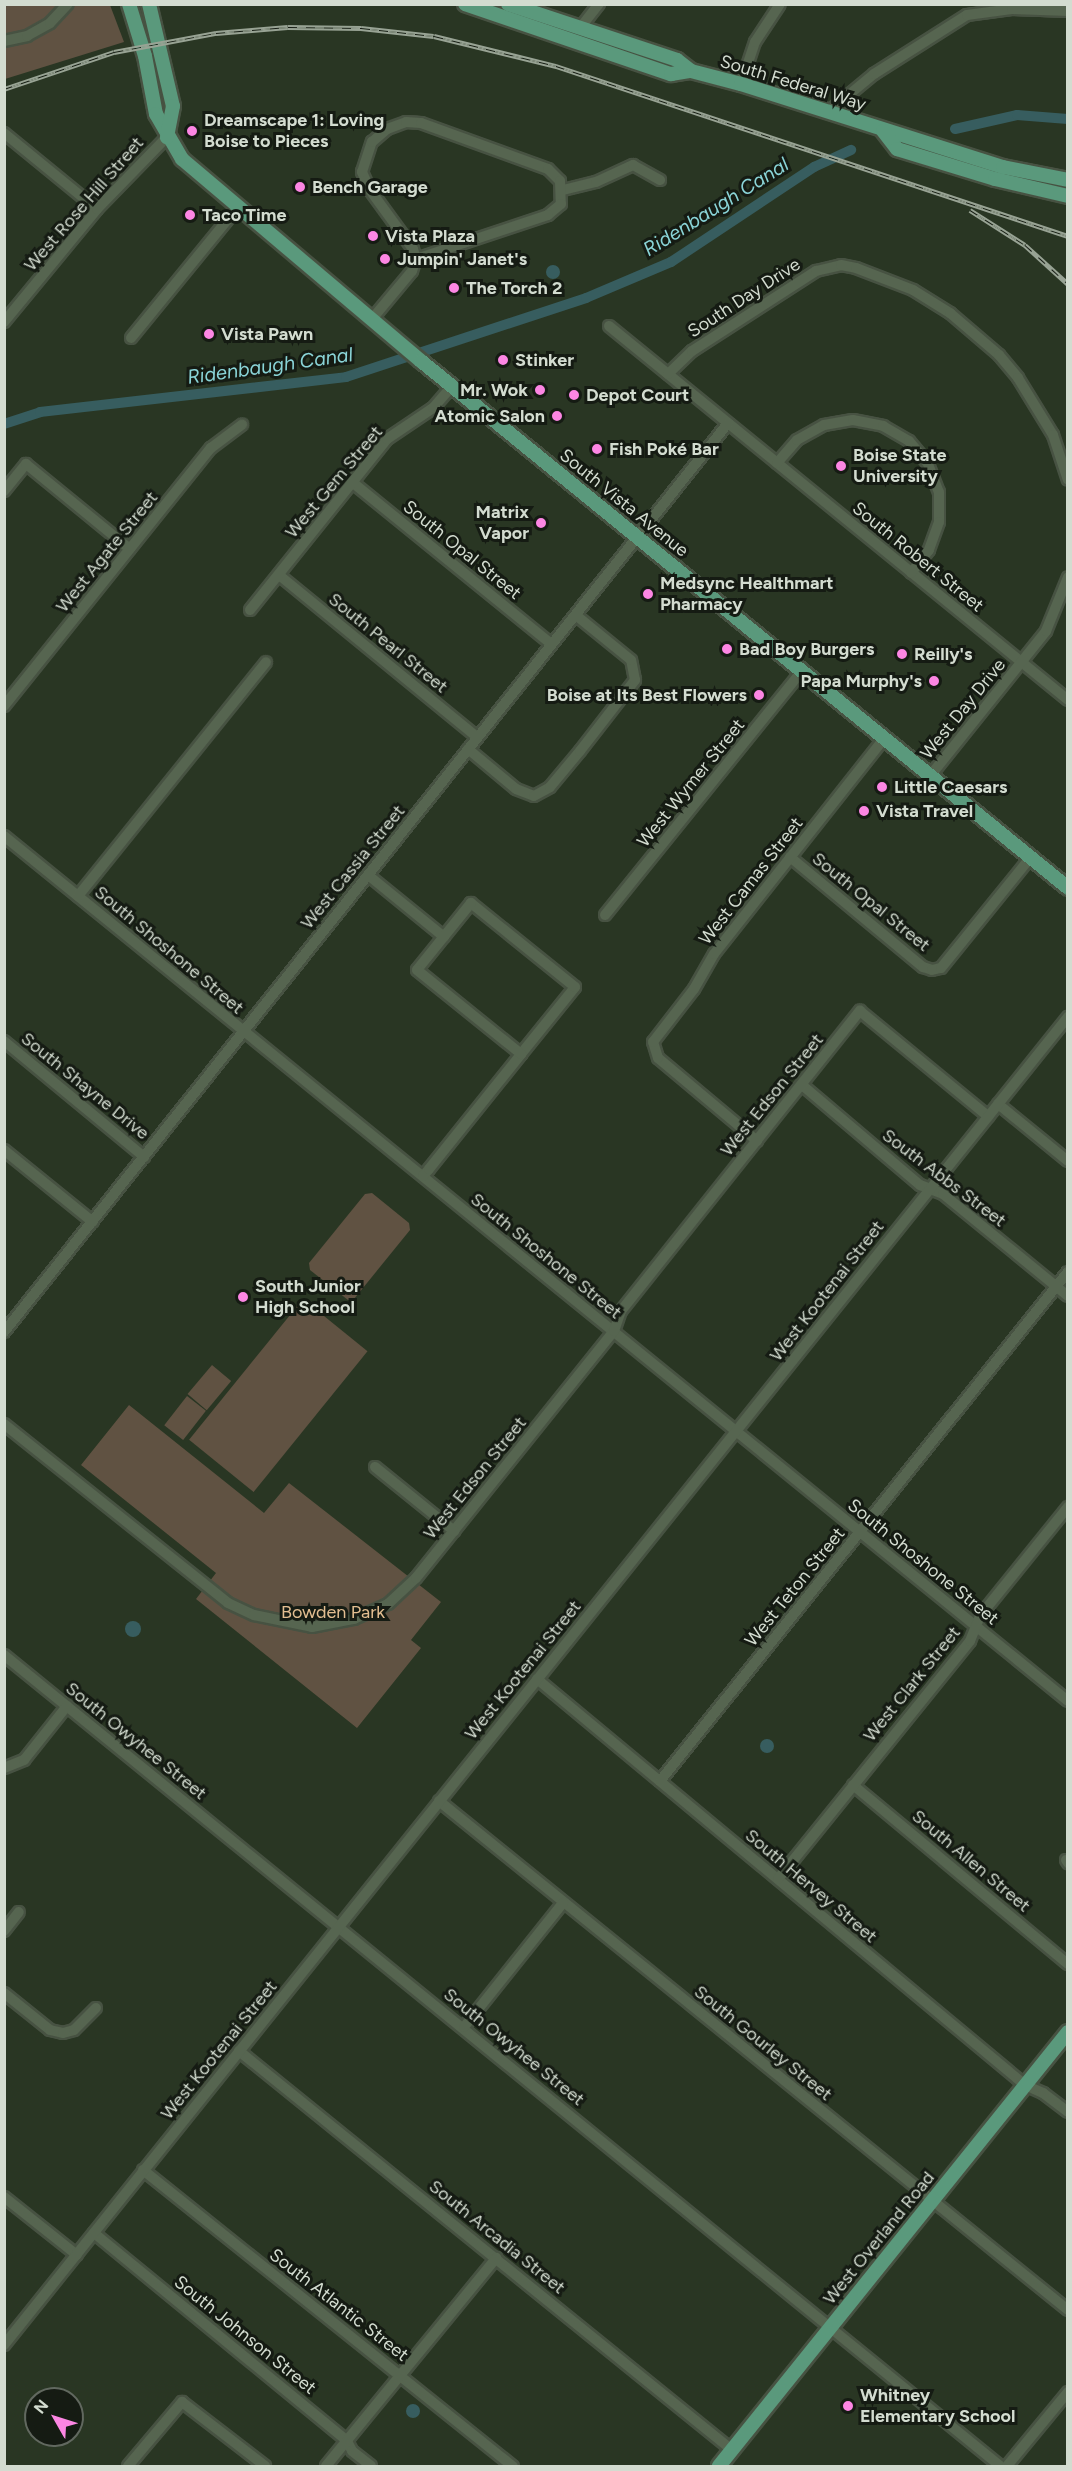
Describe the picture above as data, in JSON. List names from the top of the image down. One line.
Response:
{"streets":{"main road":["South Federal Way","South Vista Avenue","West Overland Road"],"street":["West Rose Hill Street","South Day Drive","West Gem Street","South Opal Street","West Agate Street","South Robert Street","South Pearl Street","West Day Drive","West Wymer Street","West Cassia Street","West Camas Street","South Shoshone Street","South Shayne Drive","West Edson Street","South Abbs Street","West Kootenai Street","West Teton Street","West Clark Street","South Owyhee Street","South Allen Street","South Hervey Street","South Gourley Street","South Arcadia Street","South Atlantic Street","South Johnson Street"]},"crossings":[["West Rose Hill Street","South Vista Avenue"],["South Day Drive","South Robert Street"],["West Gem Street","South Vista Avenue"],["West Gem Street","South Opal Street"],["West Gem Street","South Pearl Street"],["South Vista Avenue","South Opal Street"],["South Vista Avenue","West Day Drive"],["South Vista Avenue","West Wymer Street"],["South Vista Avenue","West Cassia Street"],["South Vista Avenue","West Camas Street"],["South Opal Street","West Cassia Street"],["South Opal Street","West Camas Street"],["South Robert Street","West Day Drive"],["South Robert Street","West Cassia Street"],["South Pearl Street","West Cassia Street"],["West Cassia Street","South Shoshone Street"],["West Cassia Street","South Shayne Drive"],["West Camas Street","West Edson Street"],["South Shoshone Street","West Edson Street"],["South Shoshone Street","West Kootenai Street"],["South Shoshone Street","West Teton Street"],["South Shoshone Street","West Clark Street"],["West Edson Street","South Abbs Street"],["West Edson Street","West Kootenai Street"],["South Abbs Street","West Kootenai Street"],["South Abbs Street","West Teton Street"],["West Kootenai Street","South Owyhee Street"],["West Kootenai Street","South Hervey Street"],["West Kootenai Street","South Gourley Street"],["West Kootenai Street","South Arcadia Street"],["West Kootenai Street","South Atlantic Street"],["West Kootenai Street","South Johnson Street"],["West Teton Street","South Hervey Street"],["West Clark Street","South Allen Street"],["West Clark Street","South Hervey Street"],["South Owyhee Street","West Overland Road"],["South Hervey Street","West Overland Road"],["South Gourley Street","West Overland Road"],["South Arcadia Street","West Overland Road"]],"water":["Ridenbaugh Canal"],"parks":["Bowden Park"],"places":["Dreamscape 1: Loving Boise to Pieces","Bench Garage","Taco Time","Vista Plaza","Jumpin' Janet's","The Torch 2","Vista Pawn","Stinker","Mr. Wok","Depot Court","Atomic Salon","Fish Poké Bar","Boise State University","Matrix Vapor","Medsync Healthmart Pharmacy","Bad Boy Burgers","Reilly's","Papa Murphy's","Boise at Its Best Flowers","Little Caesars","Vista Travel","South Junior High School","Whitney Elementary School"],"north":"top left"}
